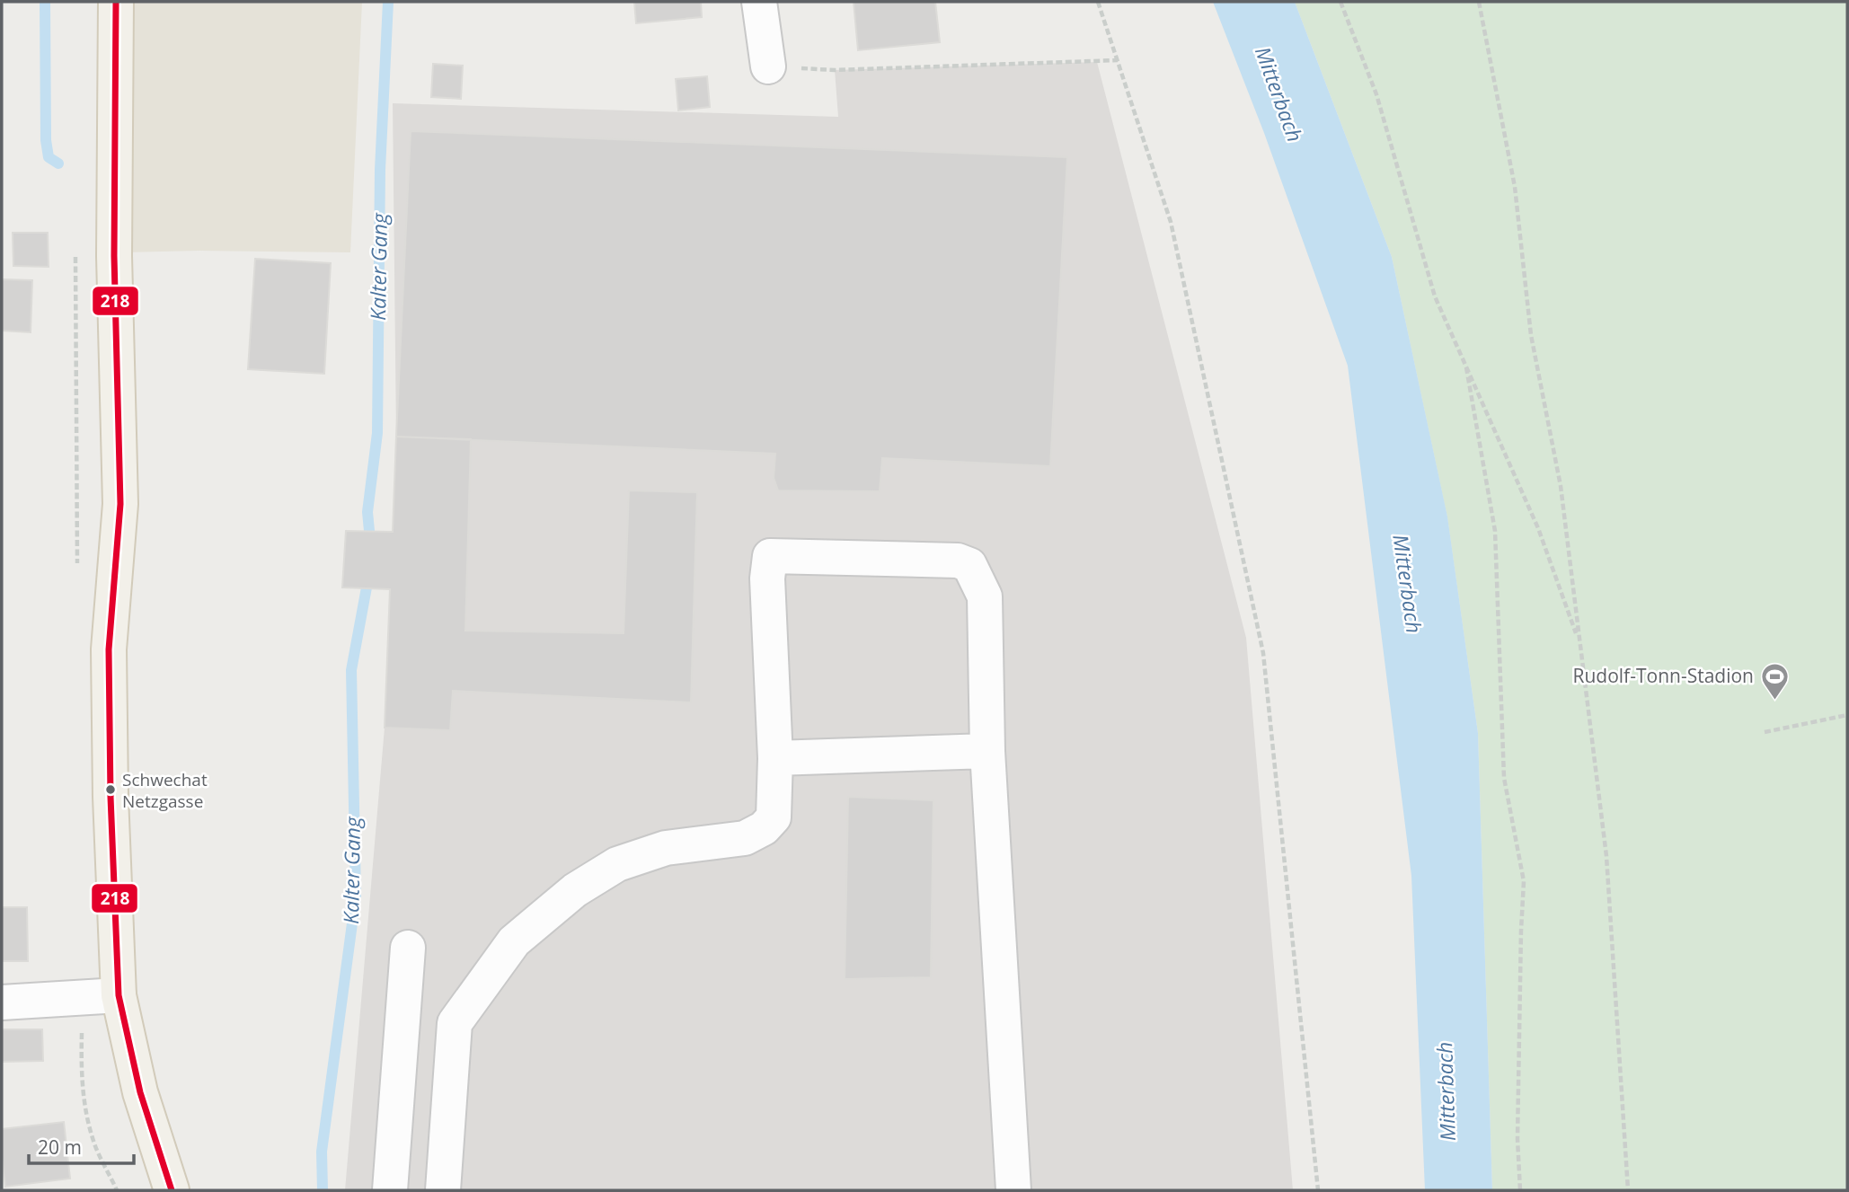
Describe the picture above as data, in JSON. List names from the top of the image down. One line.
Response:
{"water":["Mitterbach","Kalter Gang"],"places":{"sports":["Rudolf-Tonn-Stadion"],"other":["Schwechat Netzgasse"]},"lines":["transit line 218"],"scale_bar":"20 m"}
